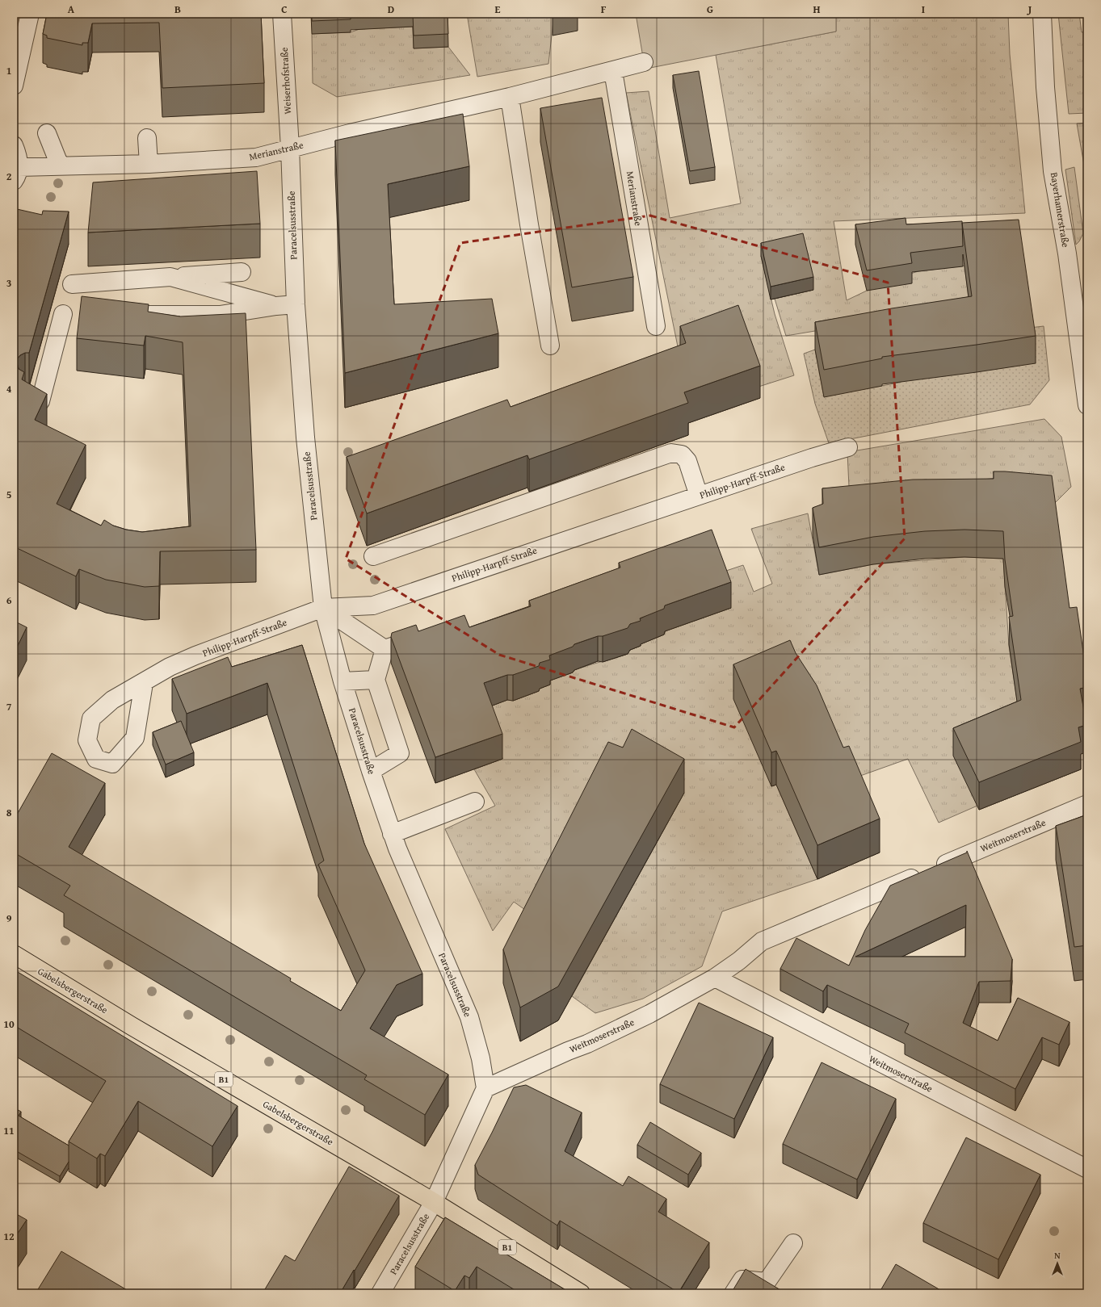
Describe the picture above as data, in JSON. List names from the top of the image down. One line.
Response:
{"streets":{"main road":["Gabelsbergerstraße","B1"],"street":["Weiserhofstraße","Merianstraße","Bayerhamerstraße","Paracelsusstraße","Philipp-Harpff-Straße","Weitmoserstraße"]},"crossings":[["Weiserhofstraße","Merianstraße"],["Weiserhofstraße","Paracelsusstraße"],["Merianstraße","Paracelsusstraße"],["Paracelsusstraße","Philipp-Harpff-Straße"],["Paracelsusstraße","Weitmoserstraße"],["Paracelsusstraße","Gabelsbergerstraße"]],"north":"top","grid":{"columns":["A","B","C","D","E","F","G","H","I","J"],"rows":["1","2","3","4","5","6","7","8","9","10","11","12"]}}
